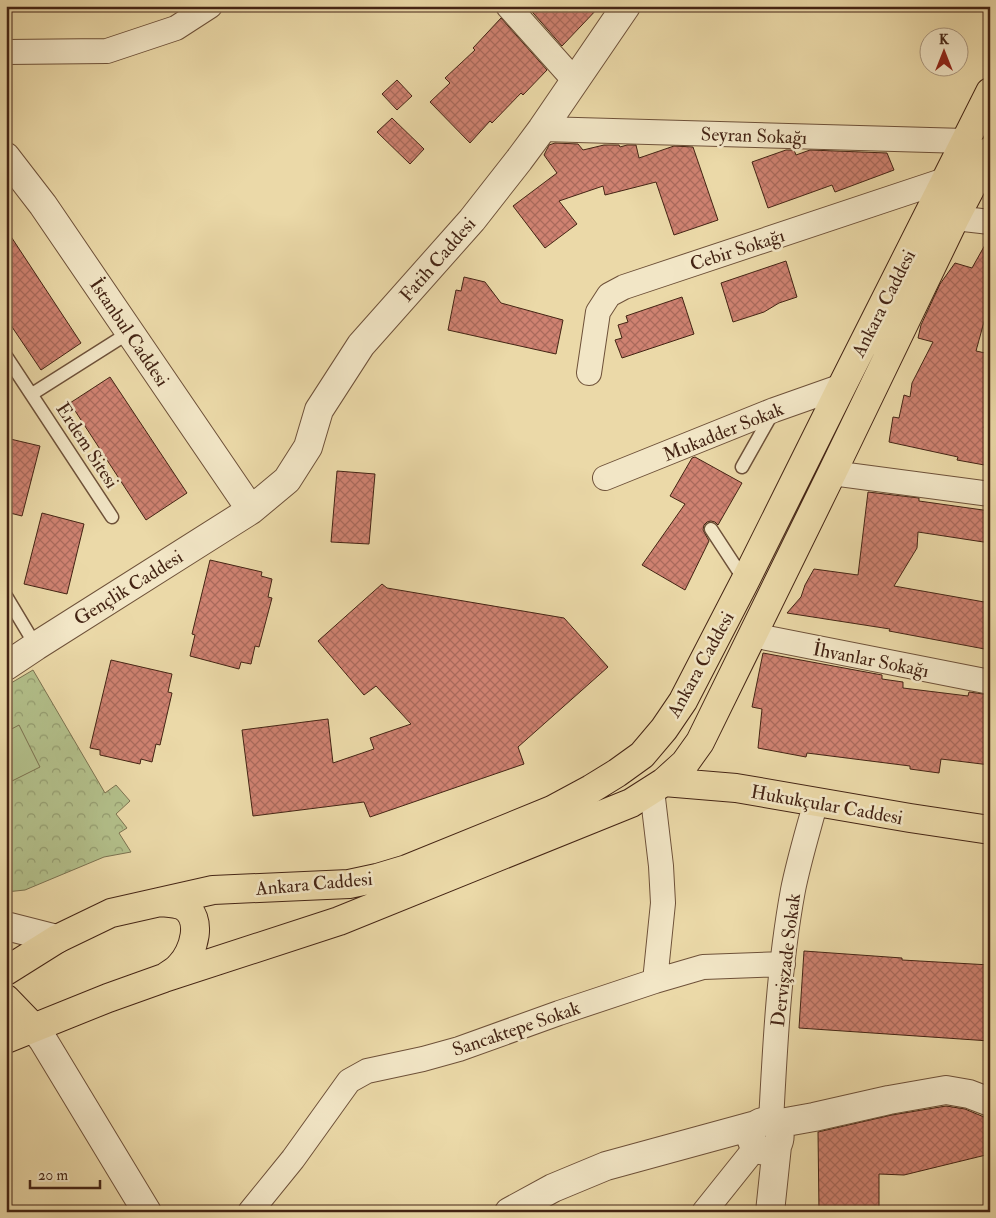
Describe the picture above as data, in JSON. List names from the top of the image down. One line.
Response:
{"streets":{"main road":["Ankara Caddesi","Hukukçular Caddesi"],"street":["Seyran Sokağı","Cebir Sokağı","Fatih Caddesi","İstanbul Caddesi","Mukadder Sokak","Gençlik Caddesi","İhvanlar Sokağı","Dervişzade Sokak","Sancaktepe Sokak"],"lane":["Erdem Sitesi"]},"crossings":[["Seyran Sokağı","Fatih Caddesi"],["Seyran Sokağı","Ankara Caddesi"],["Cebir Sokağı","Ankara Caddesi"],["Fatih Caddesi","İstanbul Caddesi"],["Fatih Caddesi","Gençlik Caddesi"],["Ankara Caddesi","Mukadder Sokak"],["Ankara Caddesi","İhvanlar Sokağı"],["Ankara Caddesi","Hukukçular Caddesi"],["İstanbul Caddesi","Erdem Sitesi"],["İstanbul Caddesi","Gençlik Caddesi"],["Hukukçular Caddesi","Dervişzade Sokak"],["Dervişzade Sokak","Sancaktepe Sokak"]],"scale_bar":"20 m","north":"top"}
